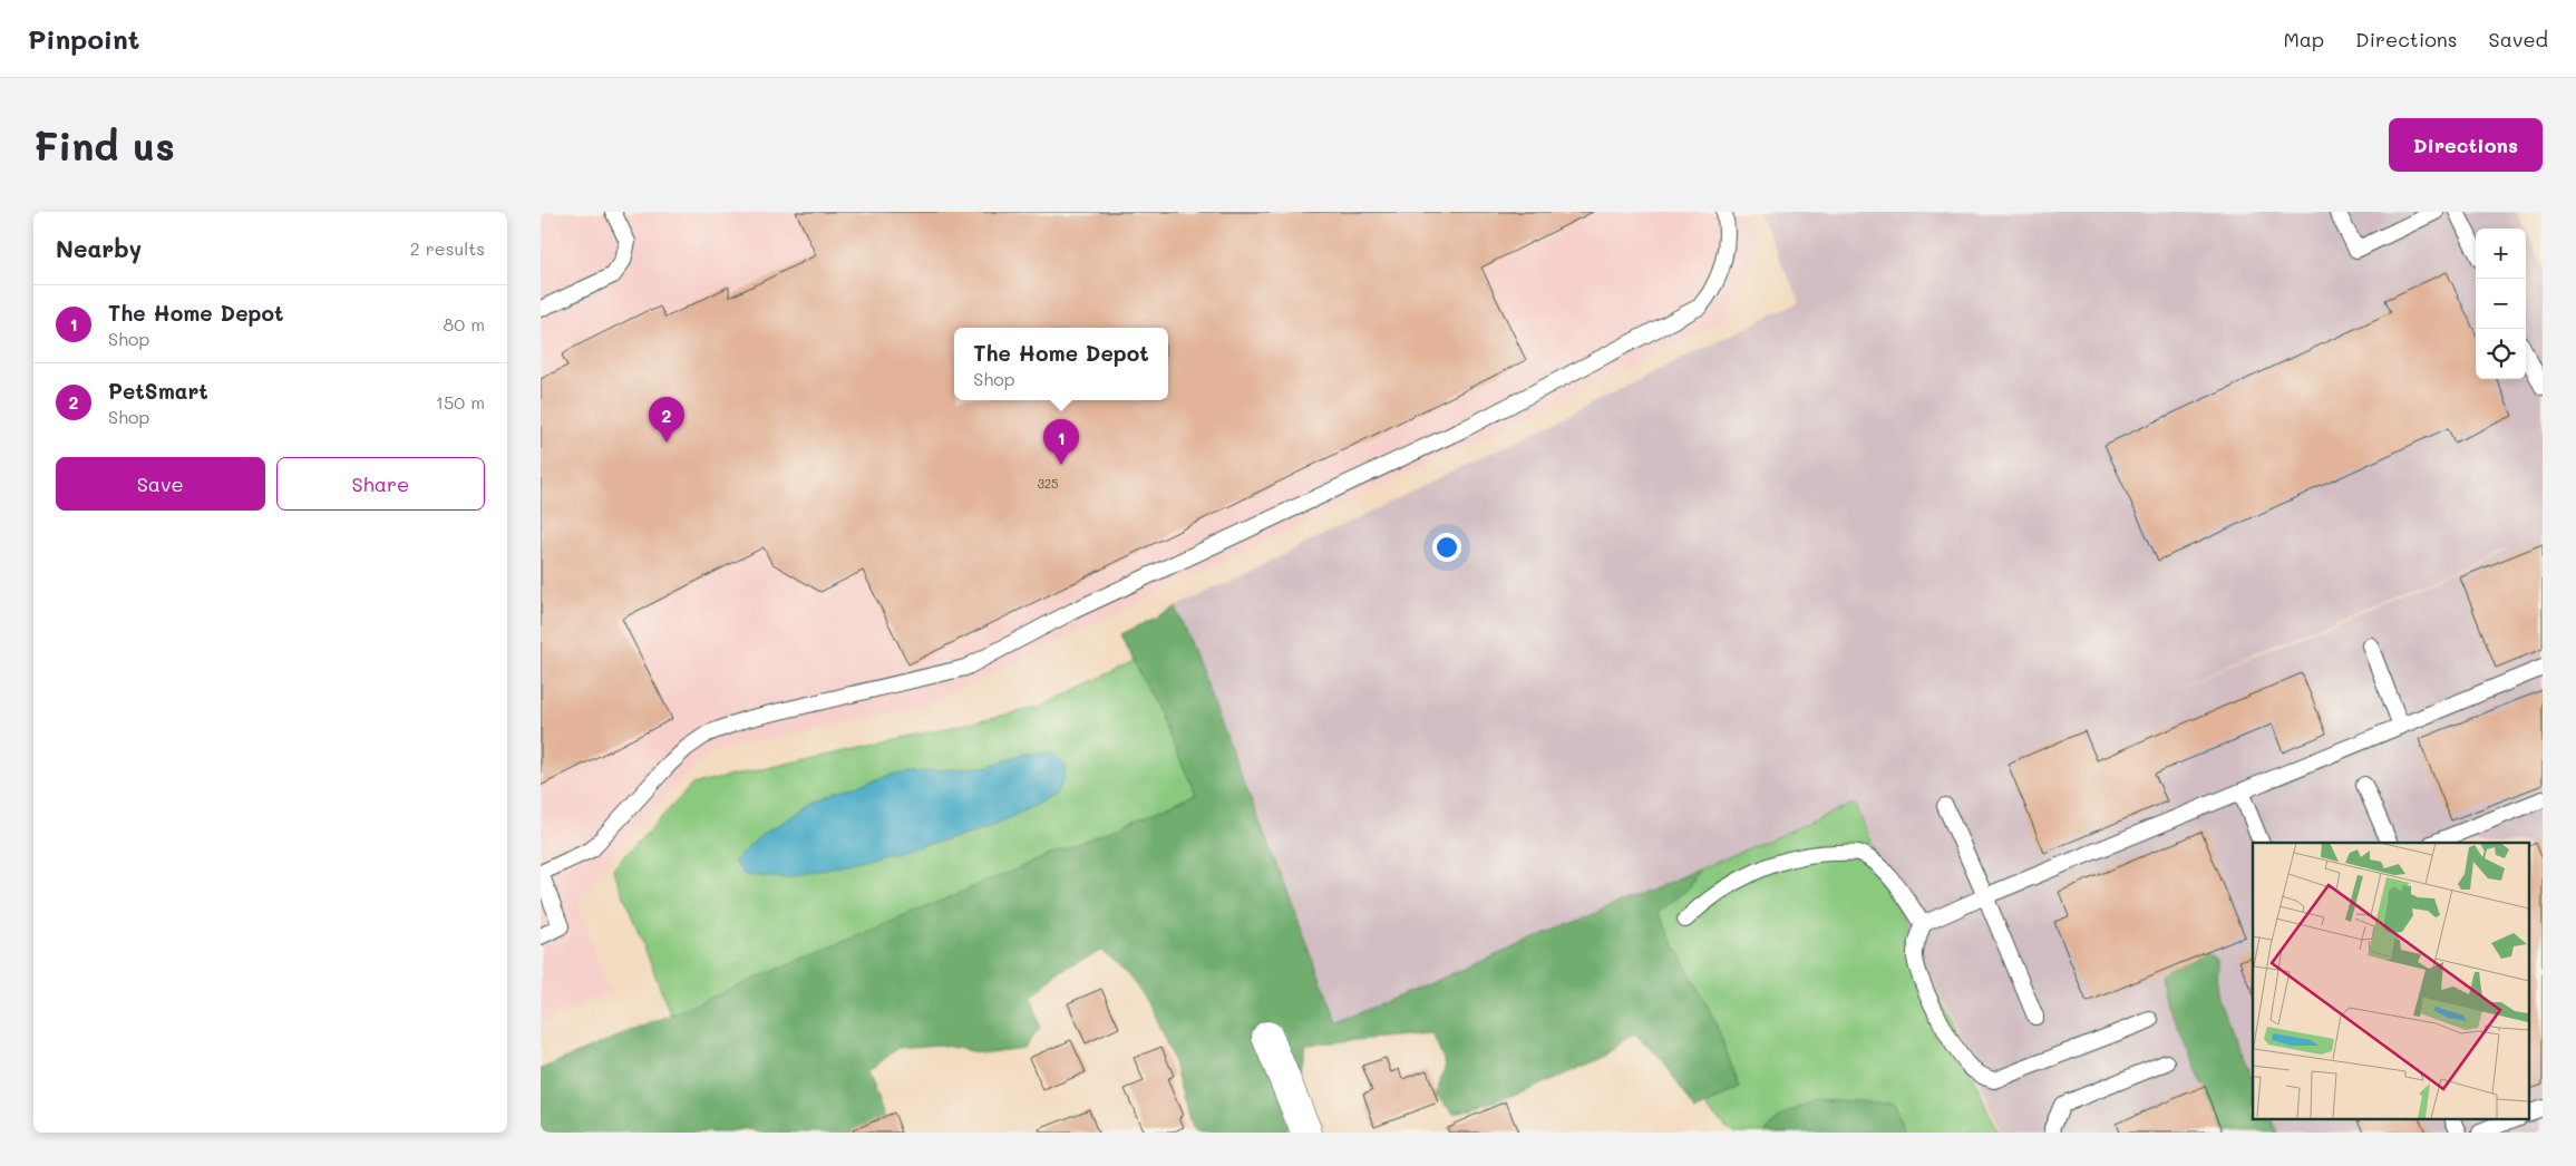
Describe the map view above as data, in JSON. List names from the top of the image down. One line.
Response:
{"house_numbers":["325"],"page":{"header":"Pinpoint","nav":["Map","Directions","Saved"],"buttons":["Directions",["Save","Share"]],"title":"Find us","heading":["Nearby","2 results"],"map_buttons":["+","−"],"list":[{"mark":"1","name":"The Home Depot","note":"Shop","value":"80 m"},{"mark":"2","name":"PetSmart","note":"Shop","value":"150 m"}],"popup":["The Home Depot","Shop"],"pins":["2","1"]}}
